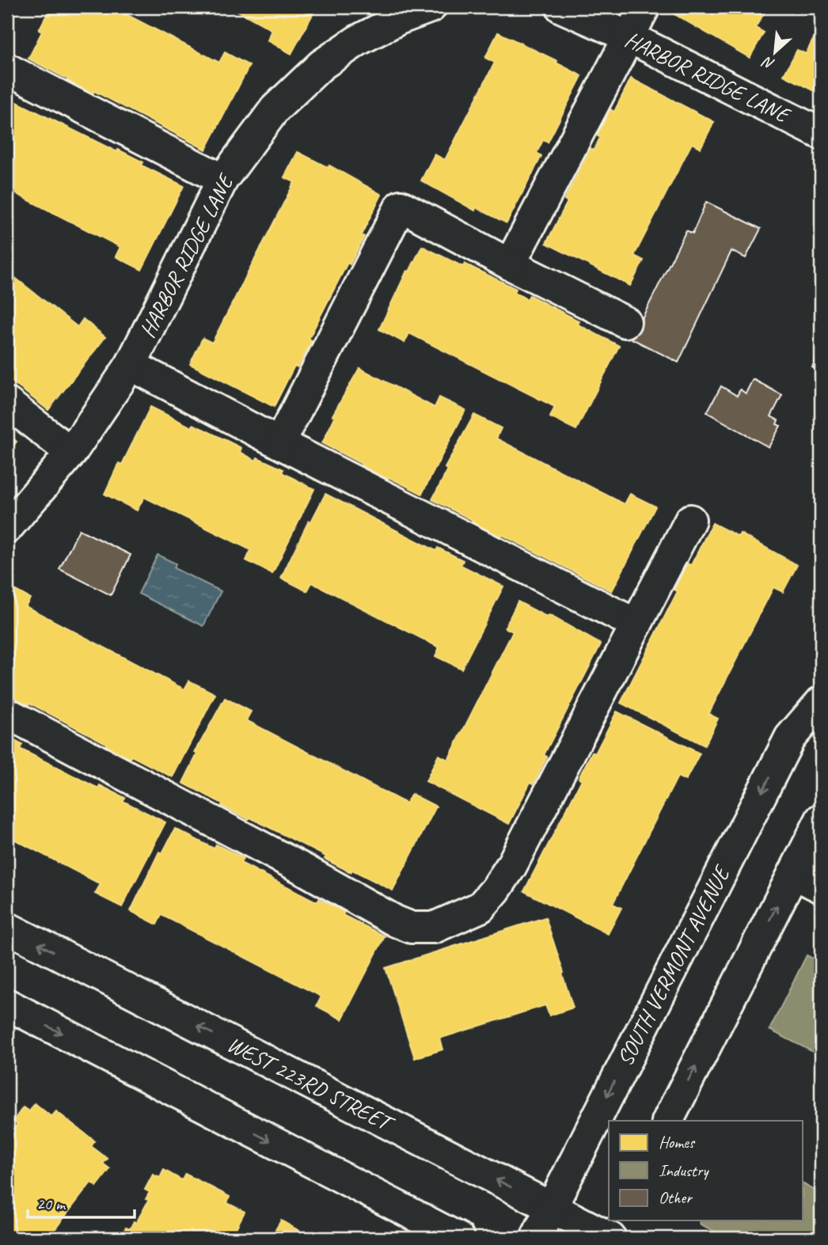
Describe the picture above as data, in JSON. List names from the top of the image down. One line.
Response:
{"streets":{"main road":["HARBOR RIDGE LANE","SOUTH VERMONT AVENUE","WEST 223RD STREET"]},"crossings":[["SOUTH VERMONT AVENUE","WEST 223RD STREET"]],"legend":["Homes","Industry","Other"],"scale_bar":"20 m","north":"bottom left"}
